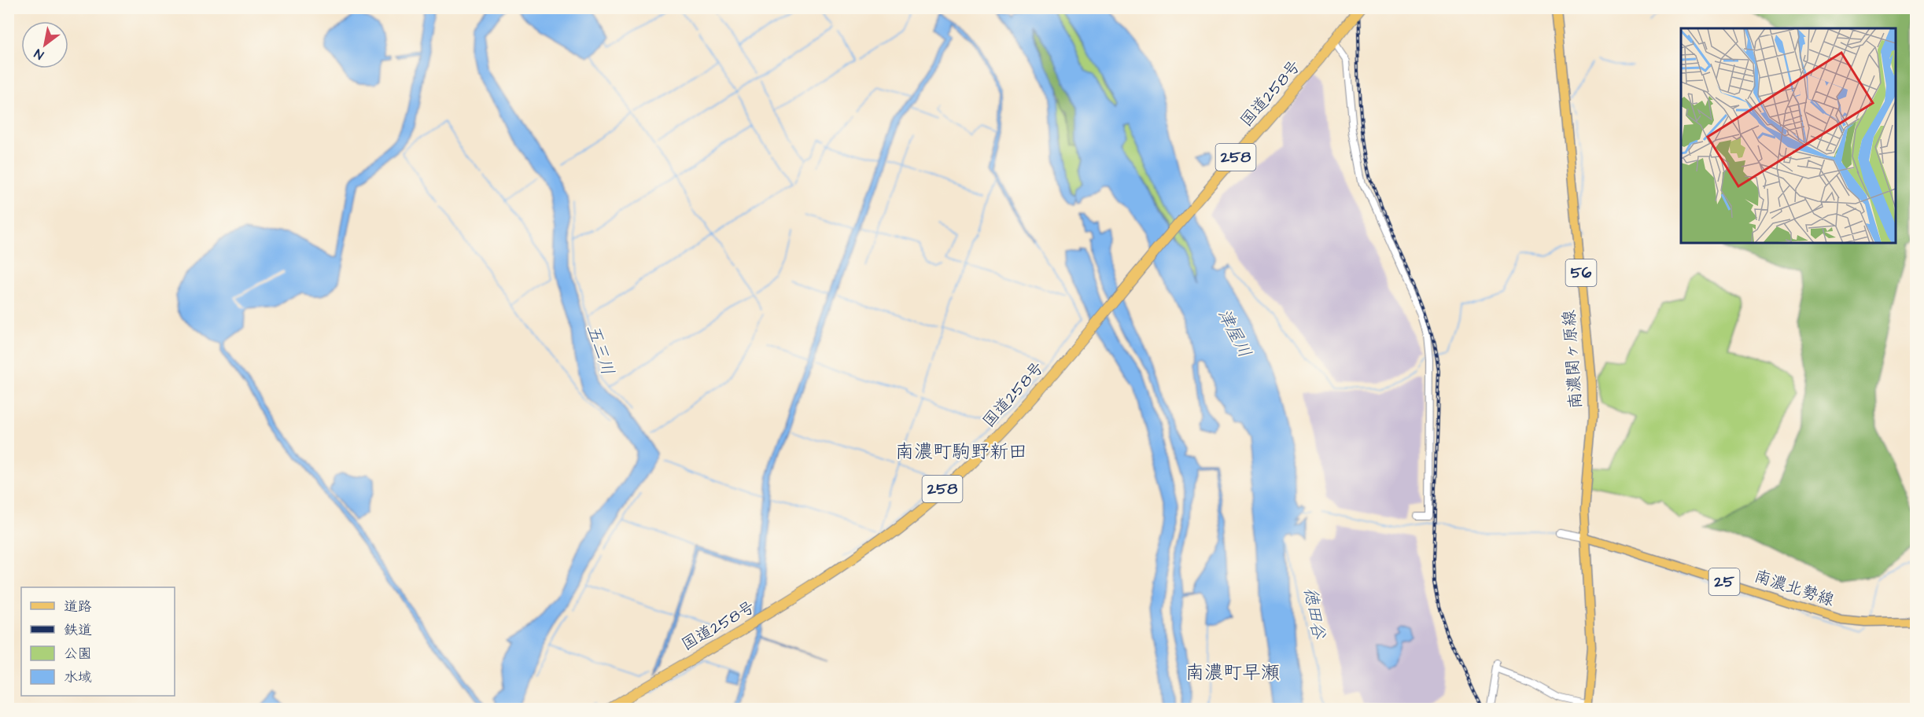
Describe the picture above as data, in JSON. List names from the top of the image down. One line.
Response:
{"streets":{"highway":["国道258号","258"],"main road":["56","南濃関ヶ原線","25","南濃北勢線"]},"crossings":[["南濃関ヶ原線","南濃北勢線"]],"districts":["南濃町駒野新田","南濃町早瀬"],"water":["津屋川","五三川","徳田谷"],"legend":["道路","鉄道","公園","水域"],"north":"bottom left"}
